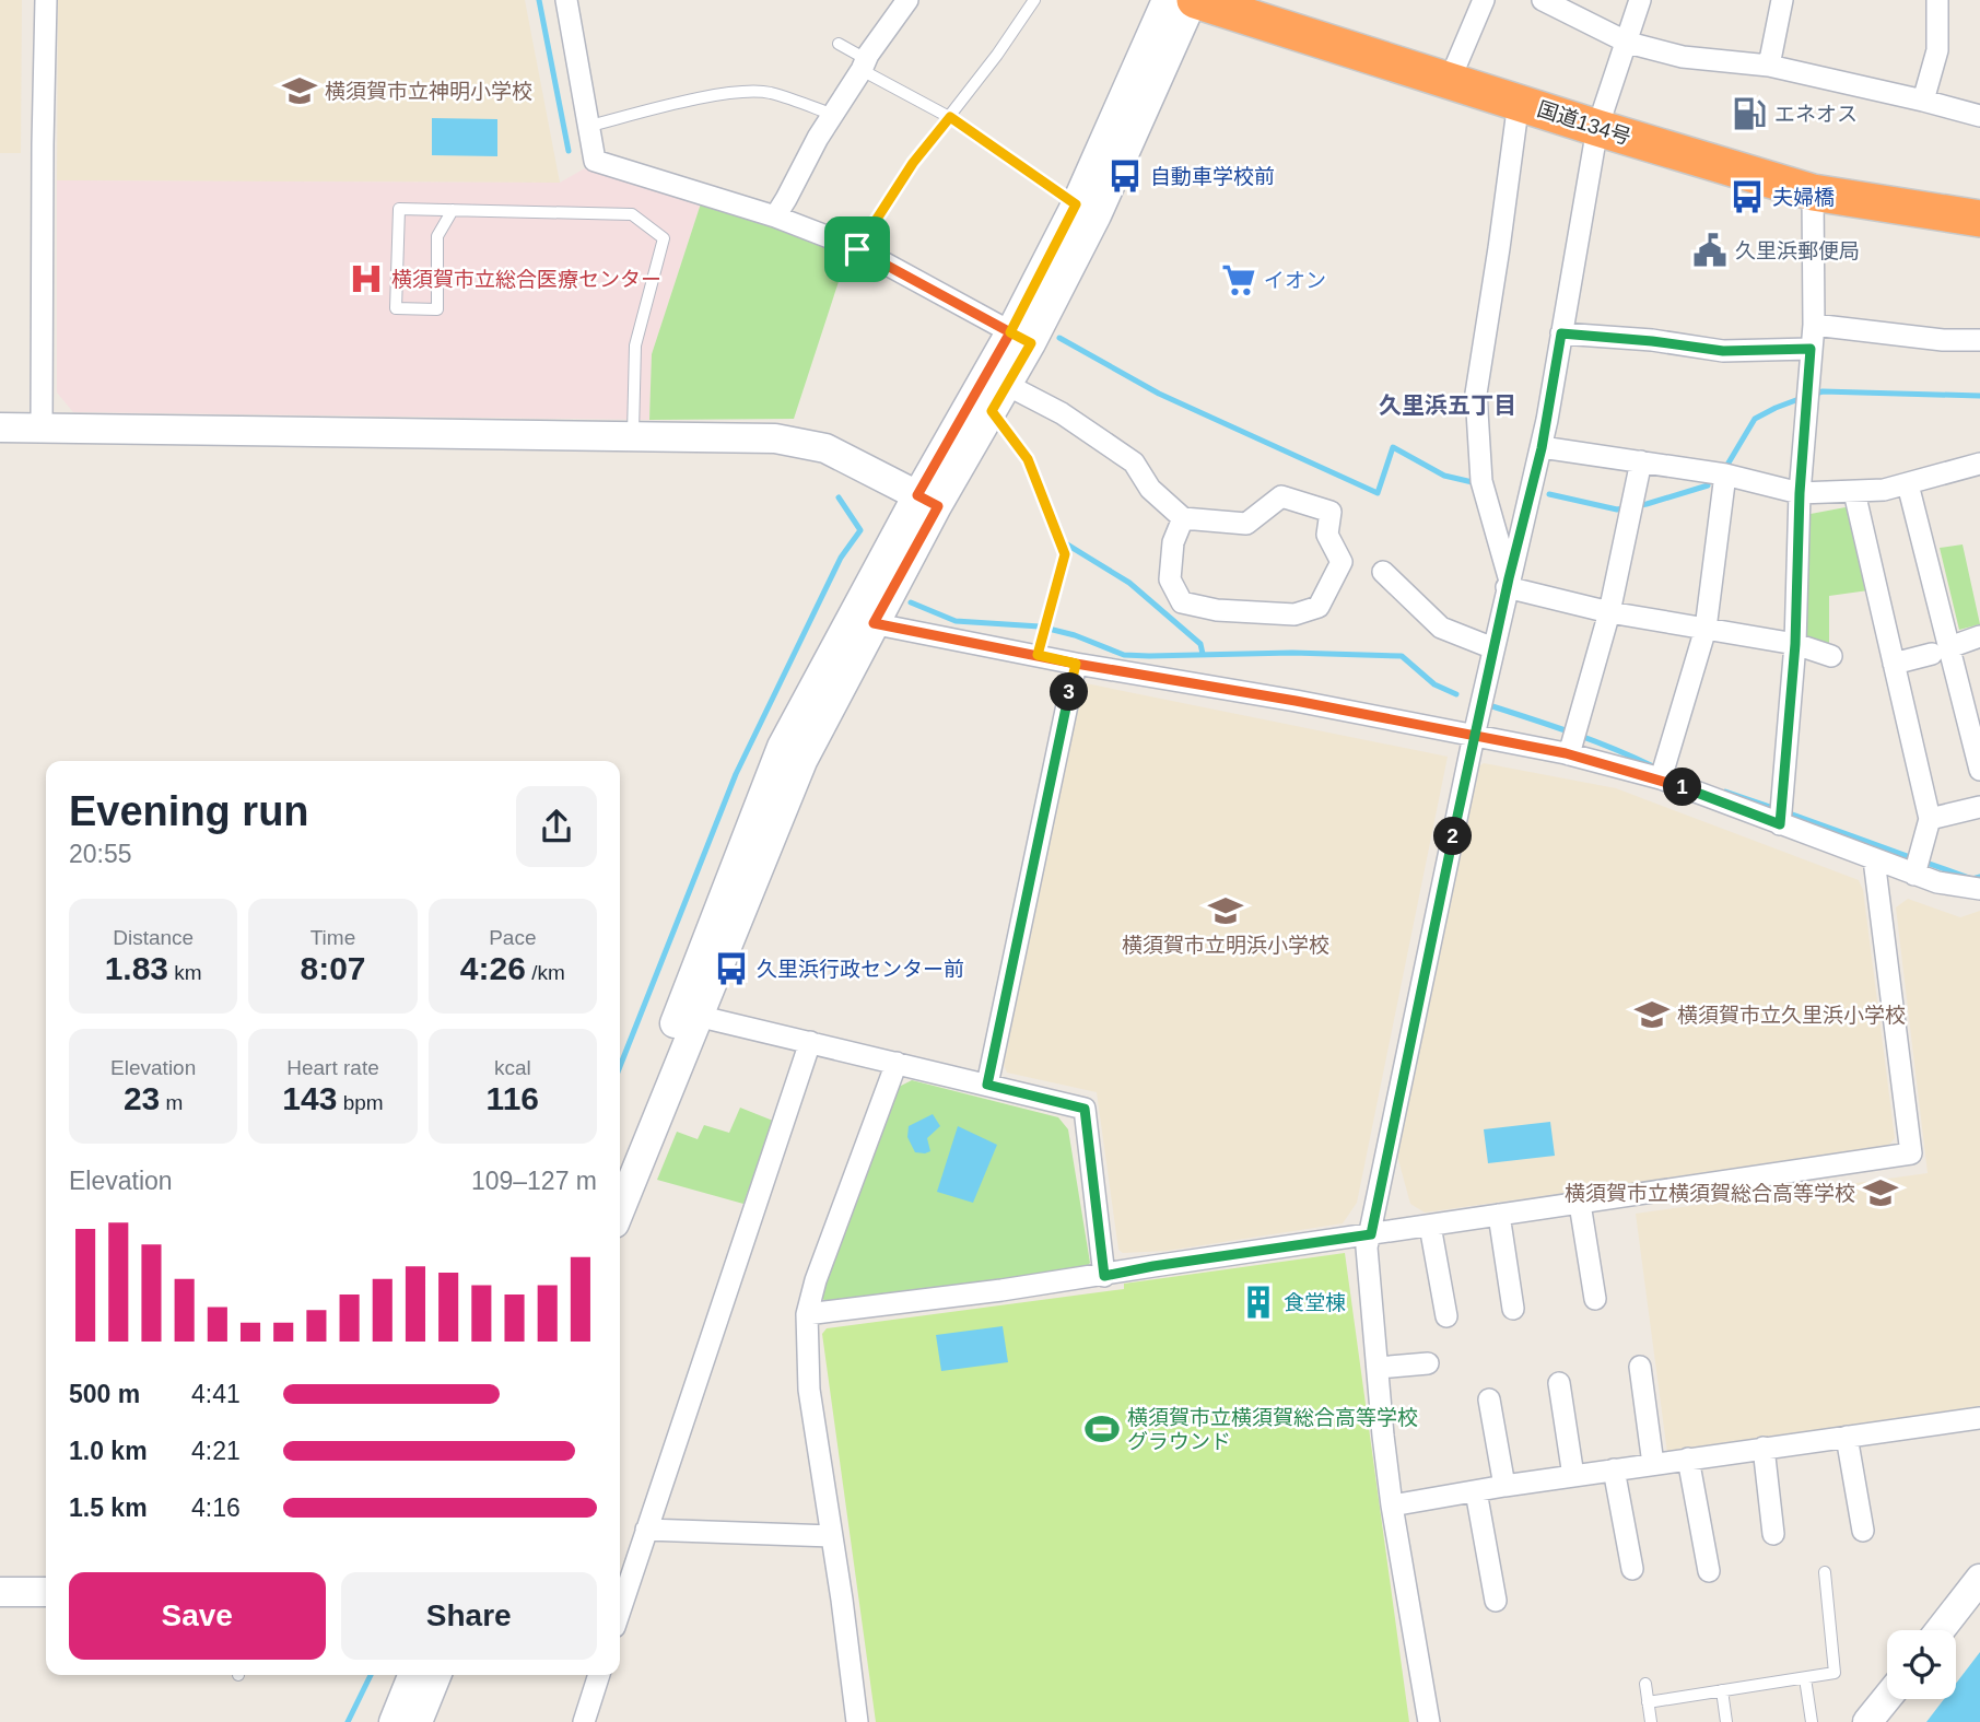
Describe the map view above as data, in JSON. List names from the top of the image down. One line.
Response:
{"streets":{"highway":["国道134号"]},"districts":["久里浜五丁目"],"places":{"school or university":["横須賀市立神明小学校","横須賀市立明浜小学校","横須賀市立久里浜小学校","横須賀市立横須賀総合高等学校"],"fuel station":["エネオス"],"bus stop":["自動車学校前","夫婦橋","久里浜行政センター前"],"public building":["久里浜郵便局"],"hospital":["横須賀市立総合医療センター"],"supermarket":["イオン"],"building":["食堂棟"],"sports":["横須賀市立横須賀総合高等学校 グラウンド"]},"page":{"pins":["3","1","2"],"heading":["Evening run","20:55"],"stats":[["Distance","1.83 km"],["Time","8:07"],["Pace","4:26 /km"],["Elevation","23 m"],["Heart rate","143 bpm"],["kcal","116"]],"chart":["Elevation","109–127 m"],"list":[{"name":"500 m","note":"4:41"},{"name":"1.0 km","note":"4:21"},{"name":"1.5 km","note":"4:16"}],"buttons":["Save","Share"]}}
